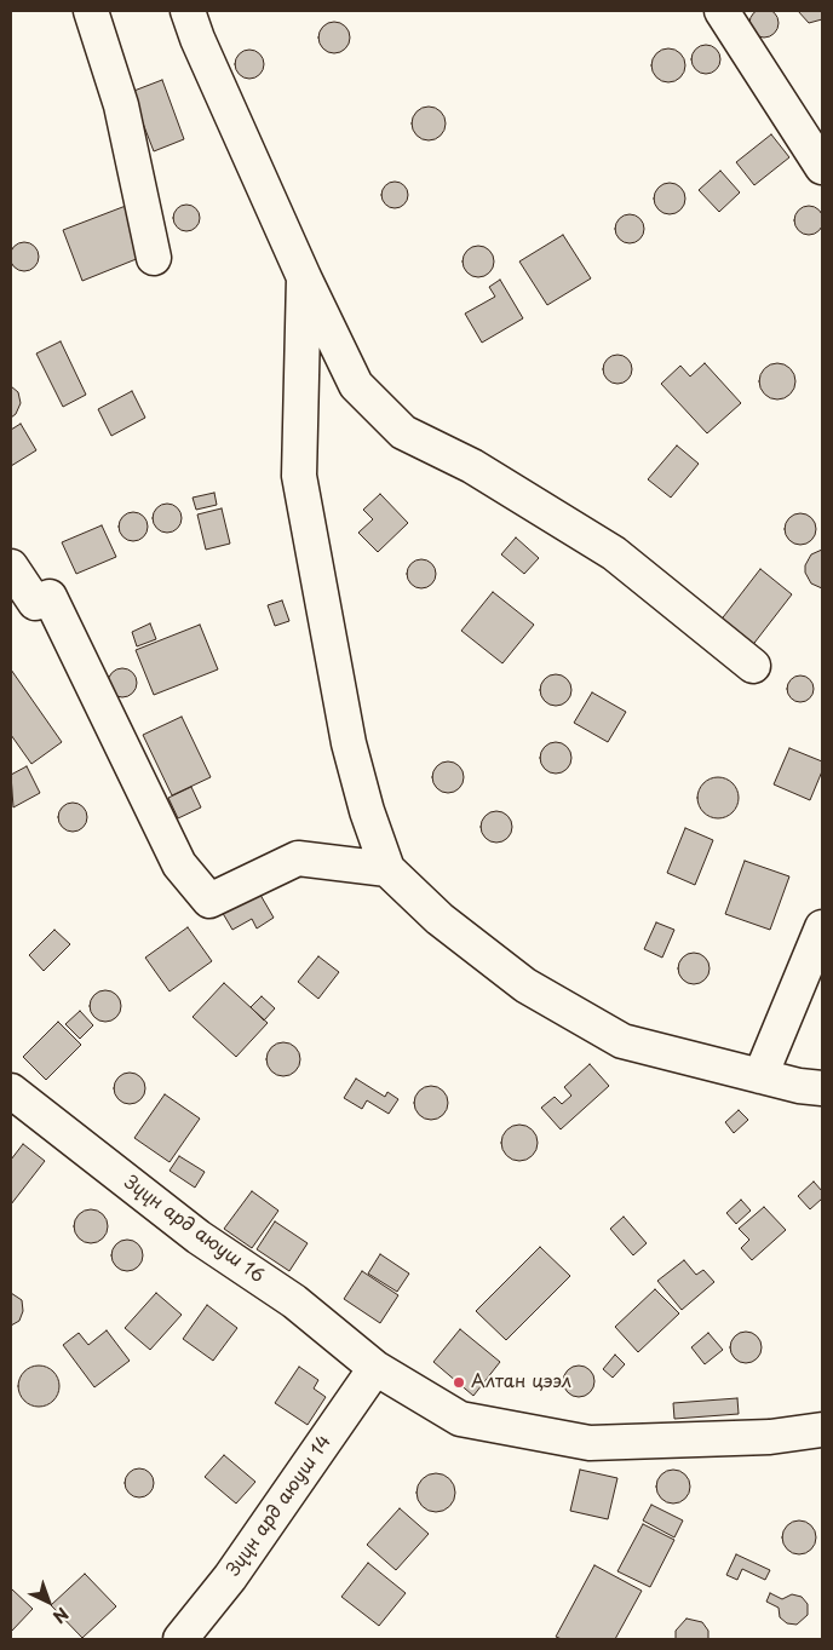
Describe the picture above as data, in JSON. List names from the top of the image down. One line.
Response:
{"streets":{"street":["Зүүн ард аюуш 16","Зүүн ард аюуш 14"]},"crossings":[["Зүүн ард аюуш 16","Зүүн ард аюуш 14"]],"places":["Алтан цээл"],"north":"bottom right"}
